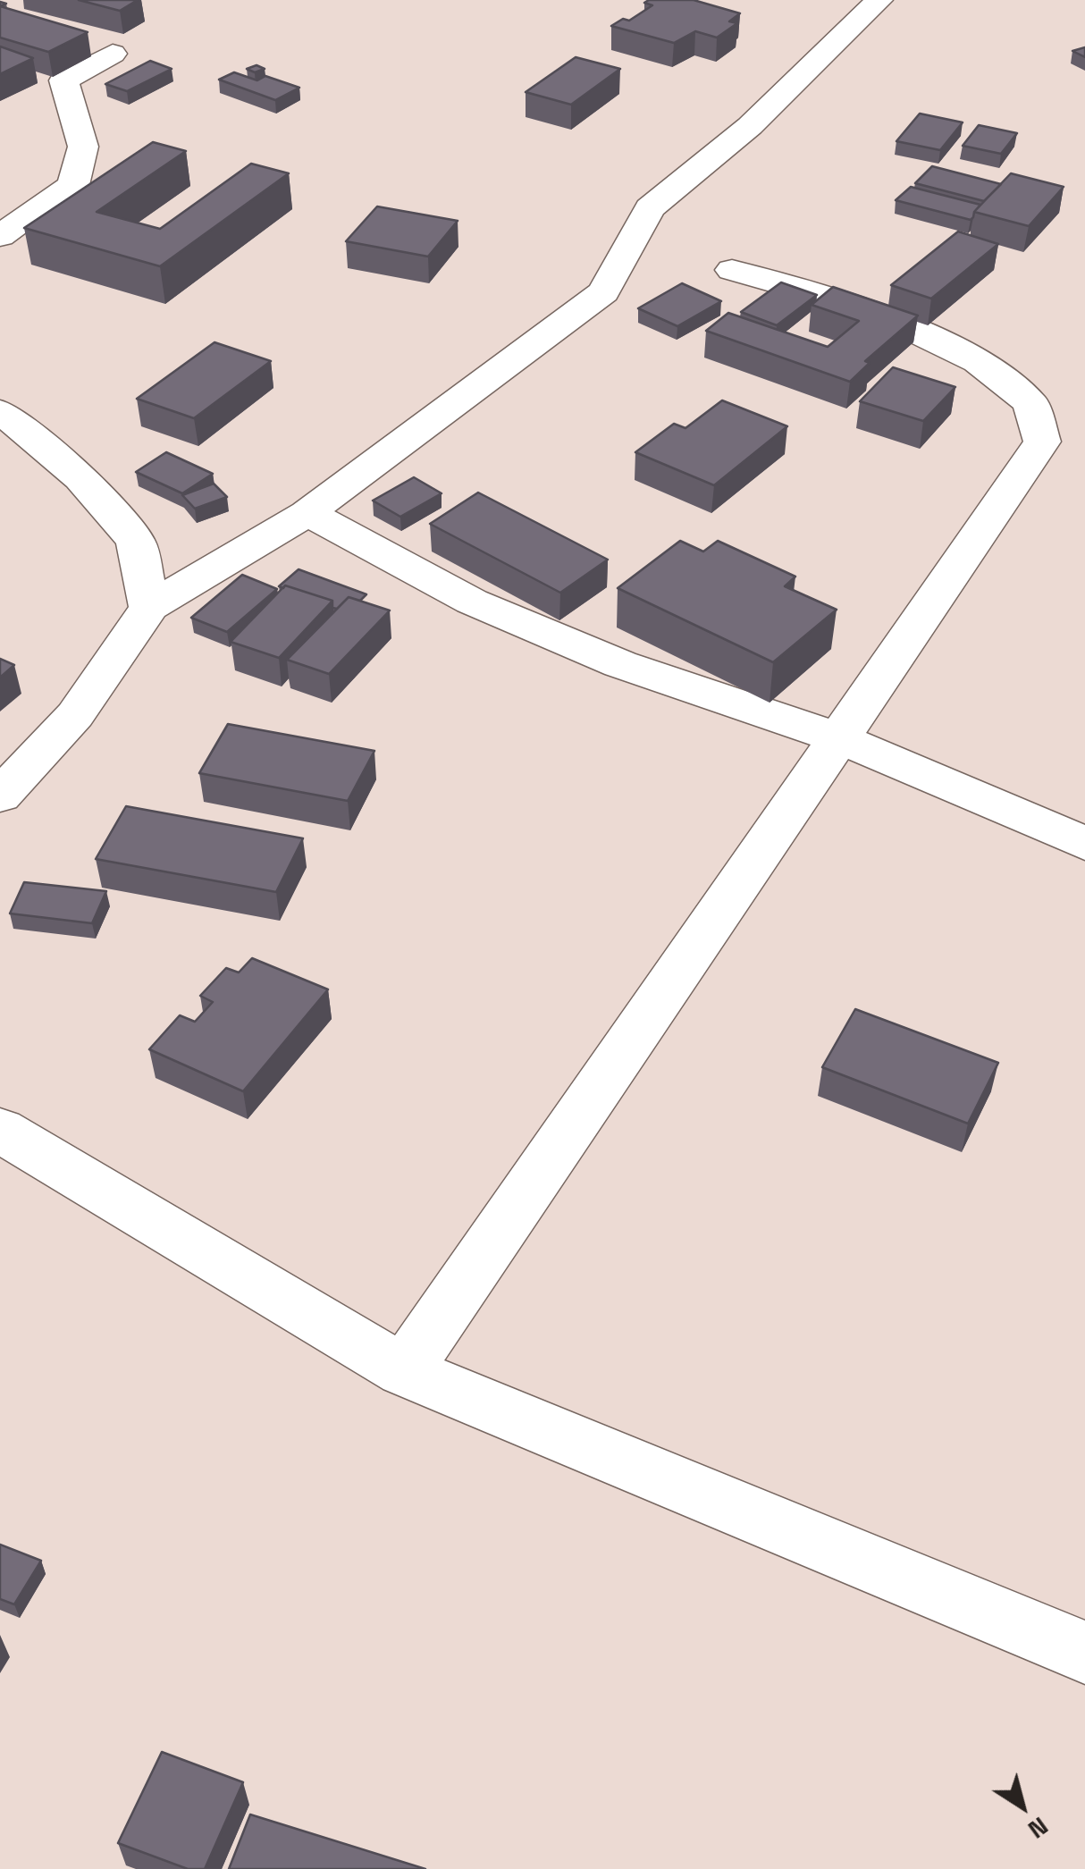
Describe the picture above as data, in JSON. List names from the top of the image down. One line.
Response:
{"north":"bottom right"}
